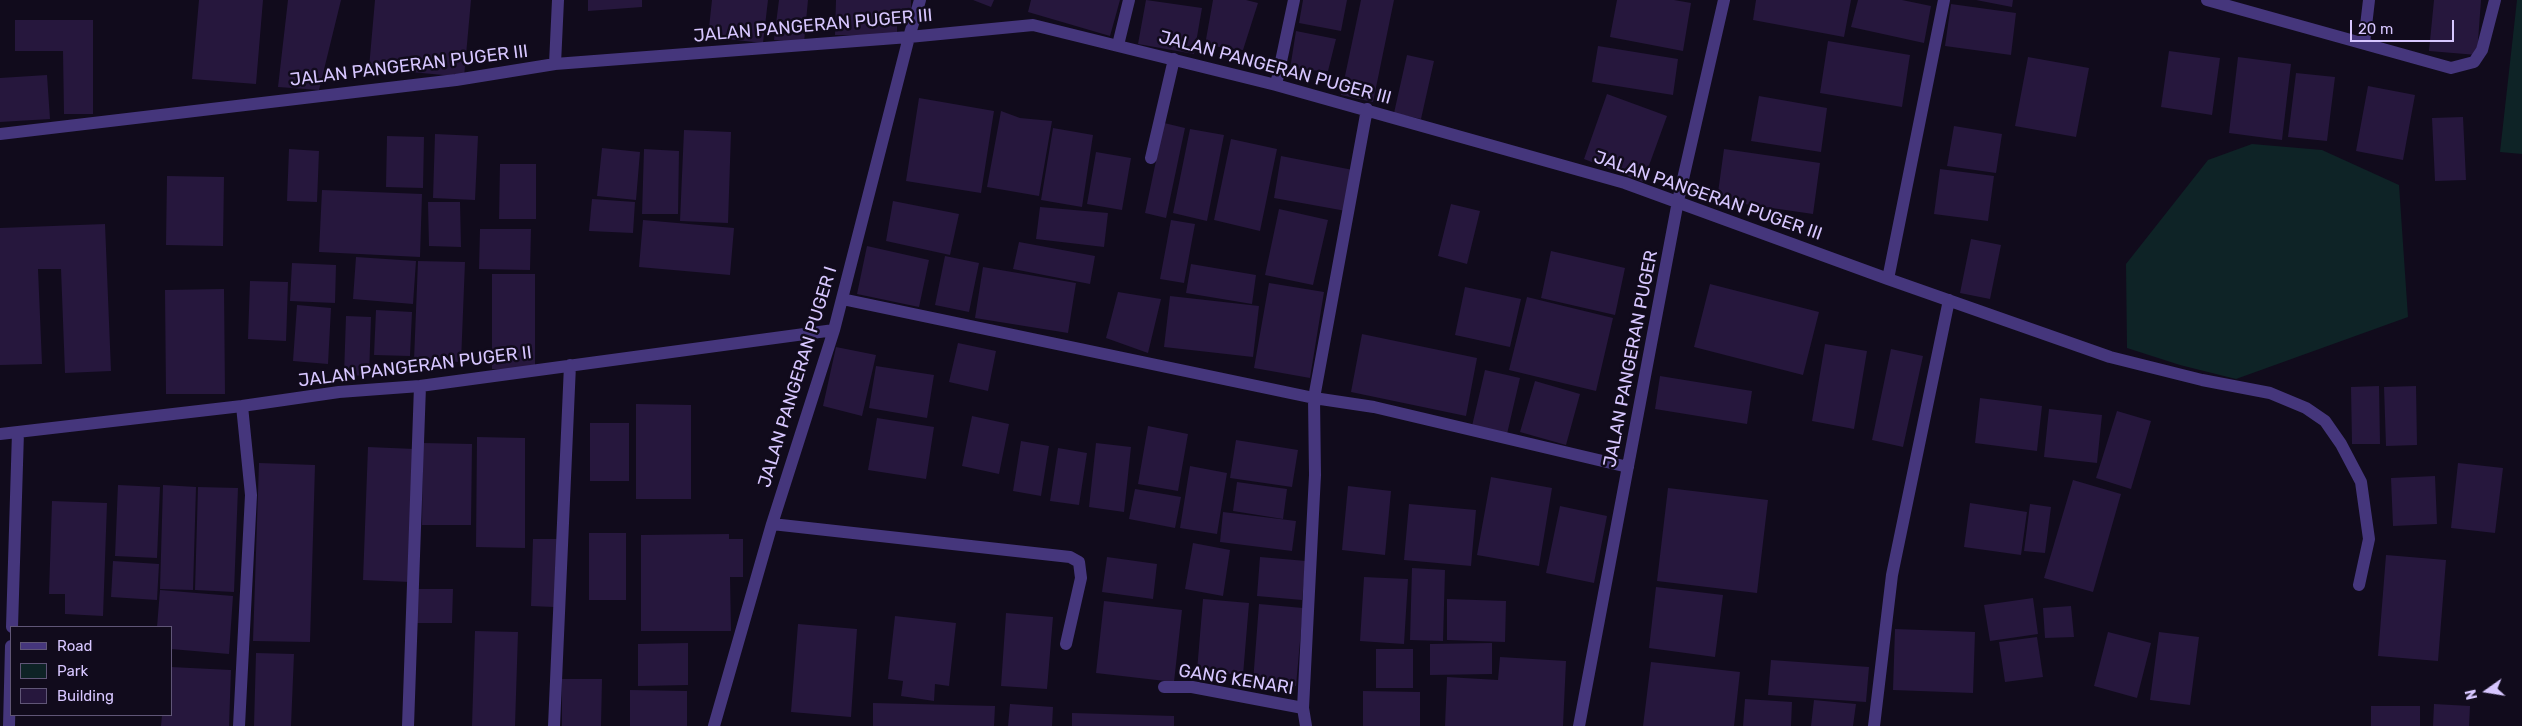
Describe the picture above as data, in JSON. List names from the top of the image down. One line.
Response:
{"streets":{"street":["JALAN PANGERAN PUGER III","JALAN PANGERAN PUGER","JALAN PANGERAN PUGER II","JALAN PANGERAN PUGER I","GANG KENARI"]},"crossings":[["JALAN PANGERAN PUGER III","JALAN PANGERAN PUGER"],["JALAN PANGERAN PUGER III","JALAN PANGERAN PUGER I"],["JALAN PANGERAN PUGER II","JALAN PANGERAN PUGER I"]],"legend":["Road","Park","Building"],"scale_bar":"20 m","north":"left"}
